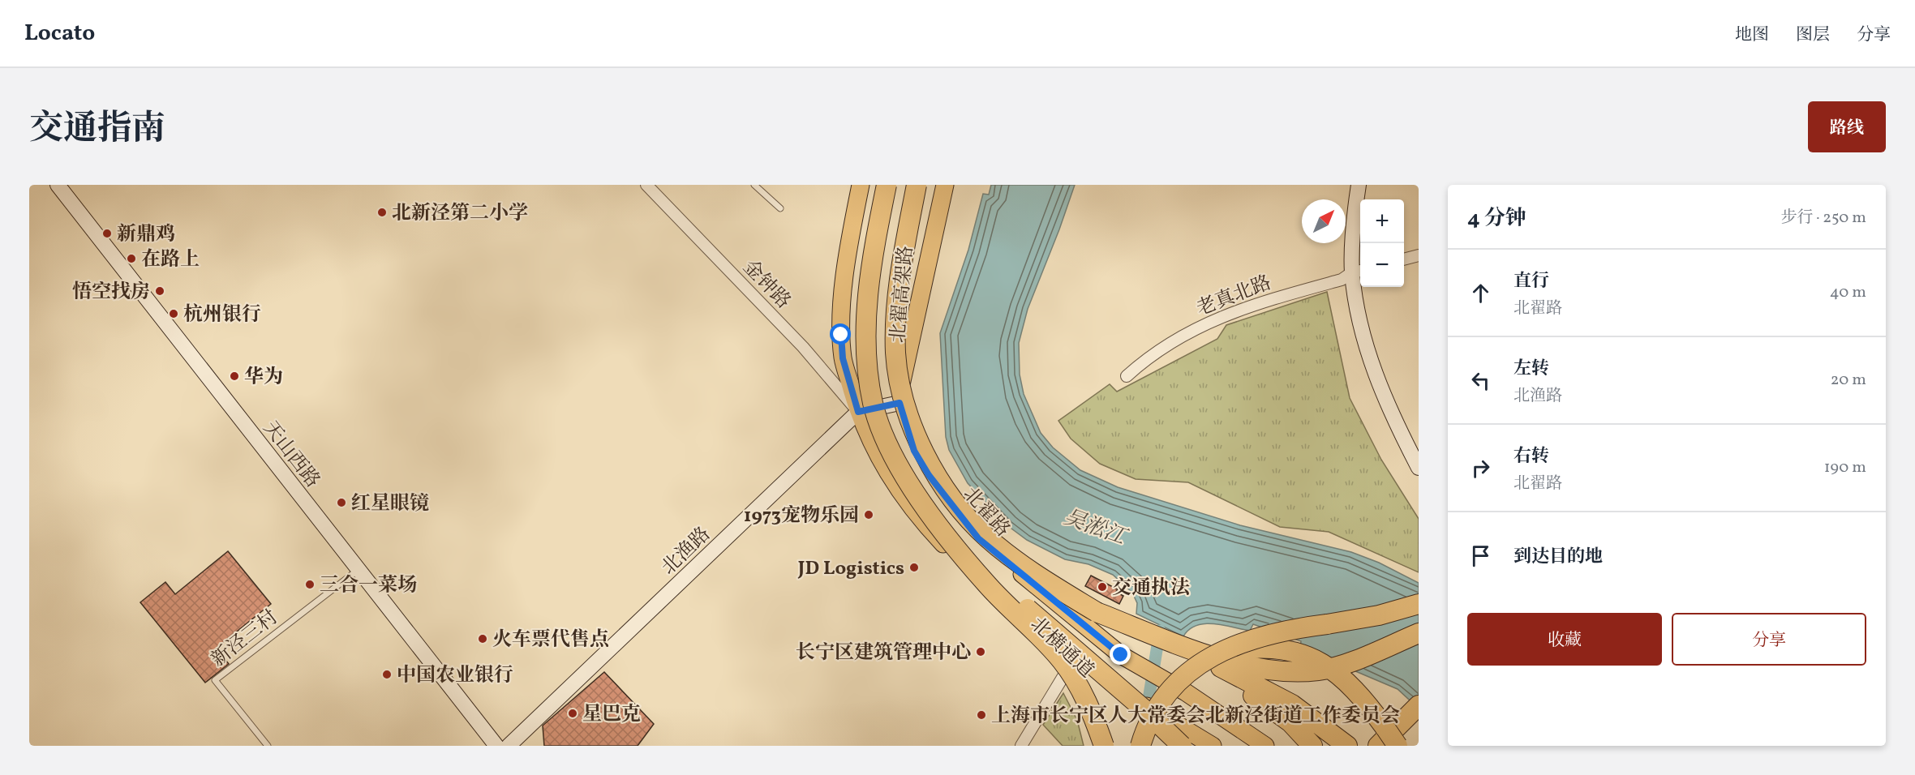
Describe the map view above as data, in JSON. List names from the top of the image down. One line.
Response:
{"streets":{"highway":["北翟高架路","北横通道"],"main road":["北翟路"],"street":["金钟路","老真北路","天山西路","北渔路"],"lane":["新泾三村"]},"crossings":[["金钟路","北渔路"],["北翟高架路","北横通道"],["天山西路","新泾三村"]],"water":["吴淞江"],"places":["北新泾第二小学","新鼎鸡","在路上","悟空找房","杭州银行","华为","红星眼镜","1973宠物乐园","JD Logistics","三合一菜场","交通执法","火车票代售点","长宁区建筑管理中心","中国农业银行","星巴克","上海市长宁区人大常委会北新泾街道工作委员会"],"north":"top right","page":{"header":"Locato","nav":["地图","图层","分享"],"title":"交通指南","buttons":["路线",["收藏","分享"]],"heading":["4 分钟","步行 · 250 m"],"map_buttons":["+","−"],"list":[["直行","北翟路","40 m"],["左转","北渔路","20 m"],["右转","北翟路","190 m"],"到达目的地"]}}
